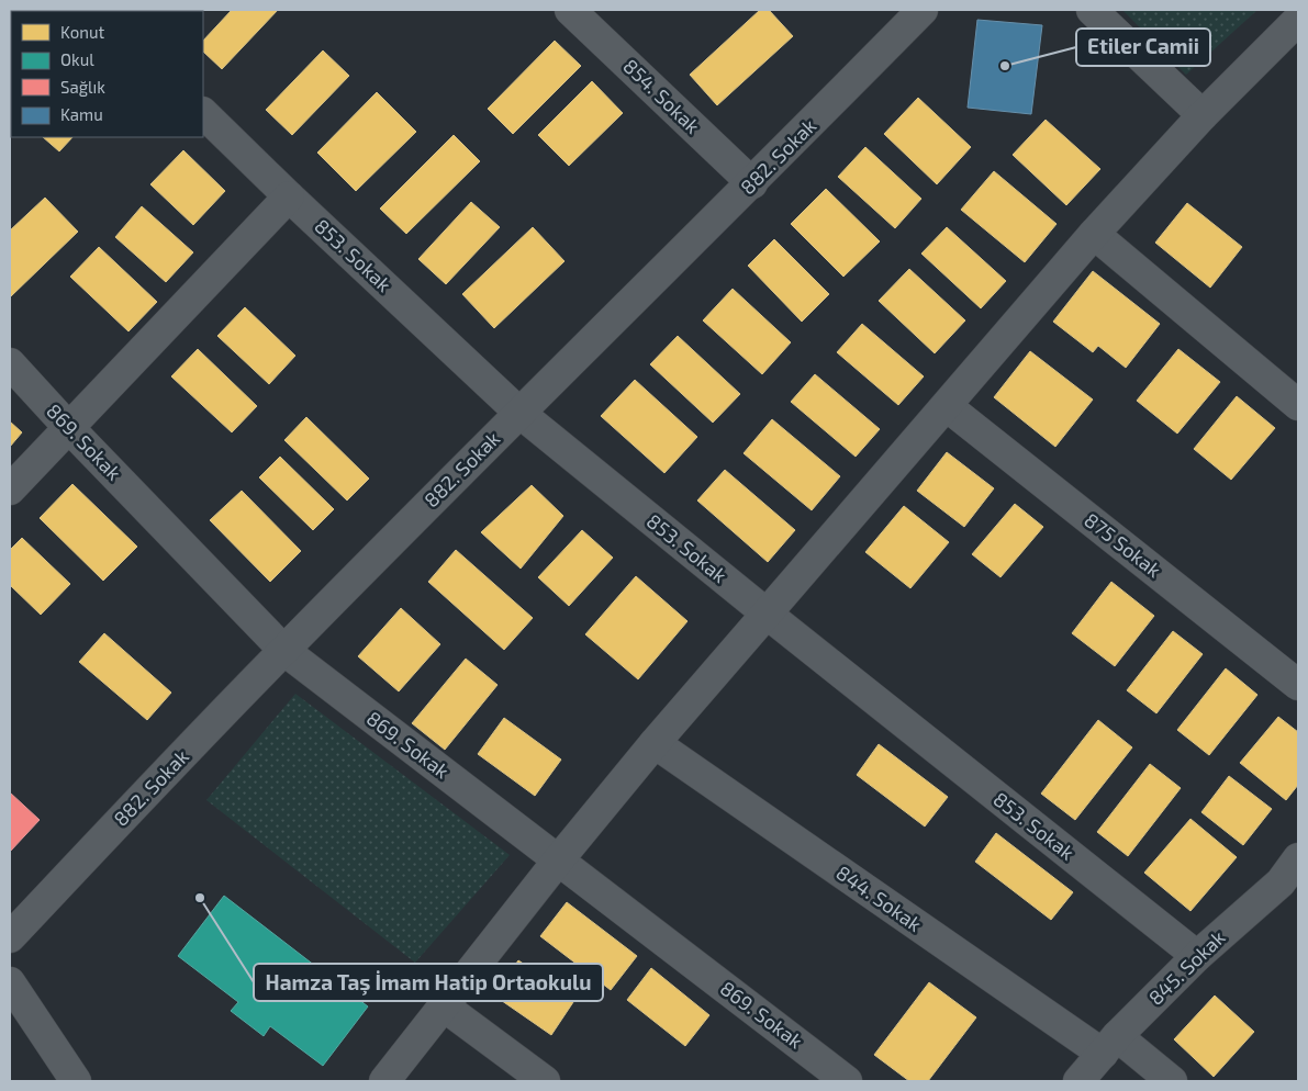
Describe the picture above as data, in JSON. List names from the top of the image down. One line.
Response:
{"streets":{"street":["854. Sokak","882. Sokak","853. Sokak","869. Sokak","875 Sokak","844. Sokak","845. Sokak"]},"crossings":[["854. Sokak","882. Sokak"],["882. Sokak","853. Sokak"],["882. Sokak","869. Sokak"],["853. Sokak","845. Sokak"],["844. Sokak","845. Sokak"]],"places":["Etiler Camii","Hamza Taş İmam Hatip Ortaokulu"],"legend":["Konut","Okul","Sağlık","Kamu"]}
